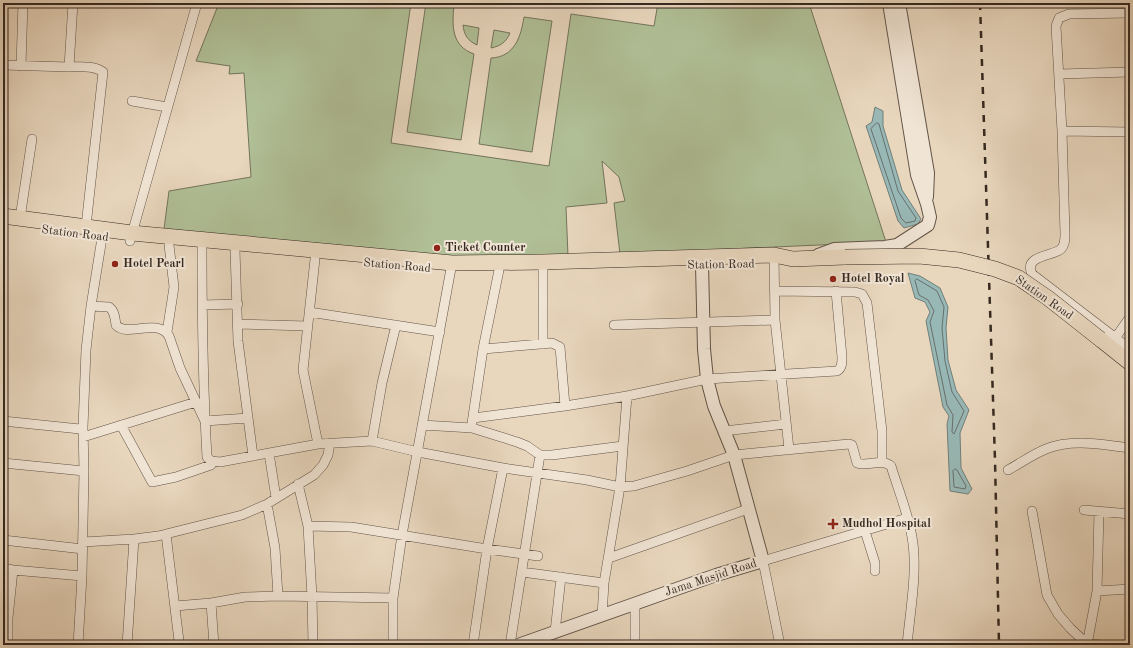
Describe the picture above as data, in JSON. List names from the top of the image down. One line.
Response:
{"streets":{"main road":["Station Road"],"street":["Jama Masjid Road"]},"places":{"other":["Ticket Counter","Hotel Pearl","Hotel Royal"],"health":["Mudhol Hospital"]}}
